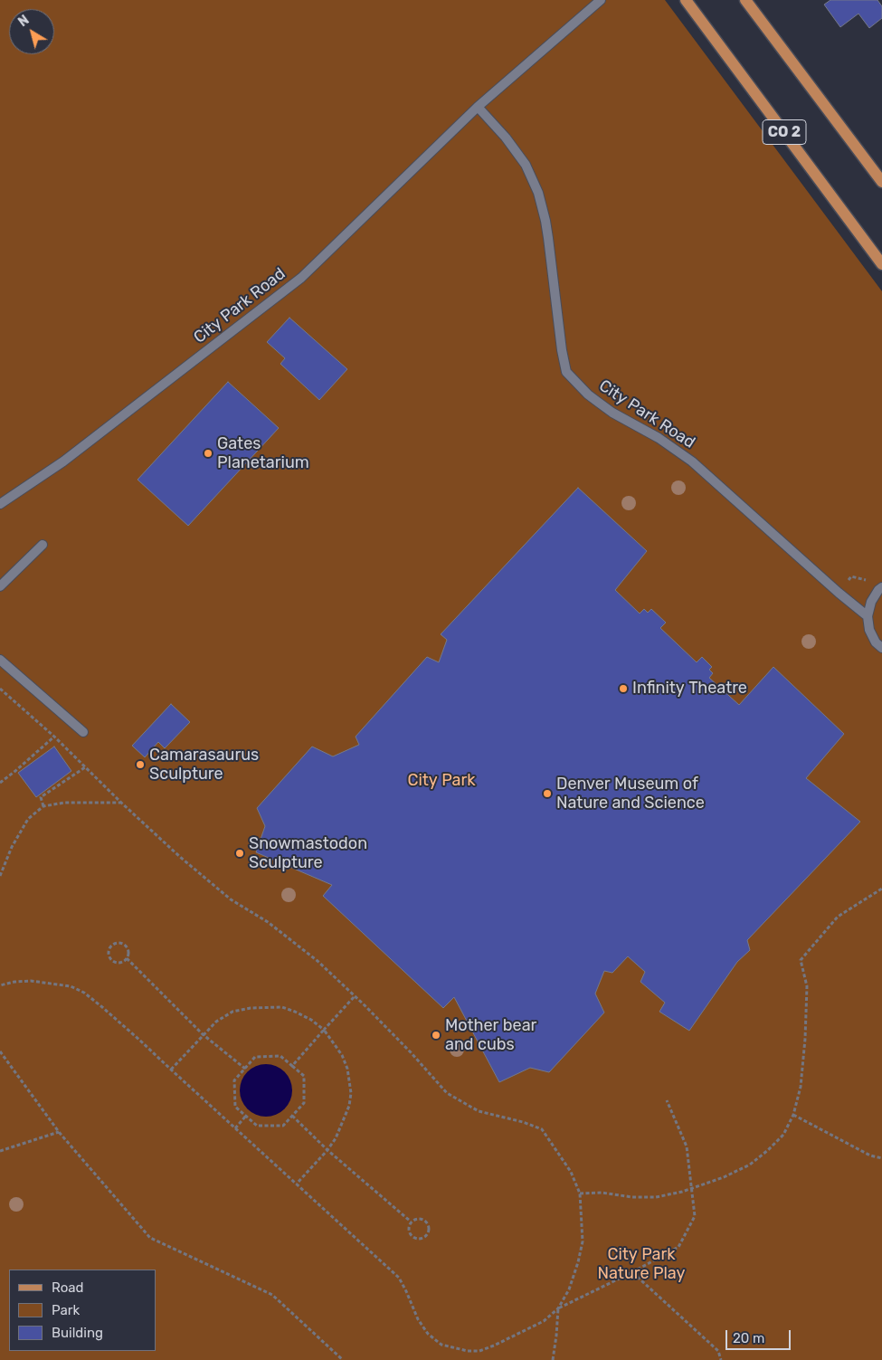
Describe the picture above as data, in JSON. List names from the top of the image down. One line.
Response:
{"streets":{"main road":["CO 2"],"lane":["City Park Road"]},"parks":["City Park","City Park Nature Play"],"places":["Gates Planetarium","Infinity Theatre","Camarasaurus Sculpture","Denver Museum of Nature and Science","Snowmastodon Sculpture","Mother bear and cubs"],"legend":["Road","Park","Building"],"scale_bar":"20 m","north":"top left"}
